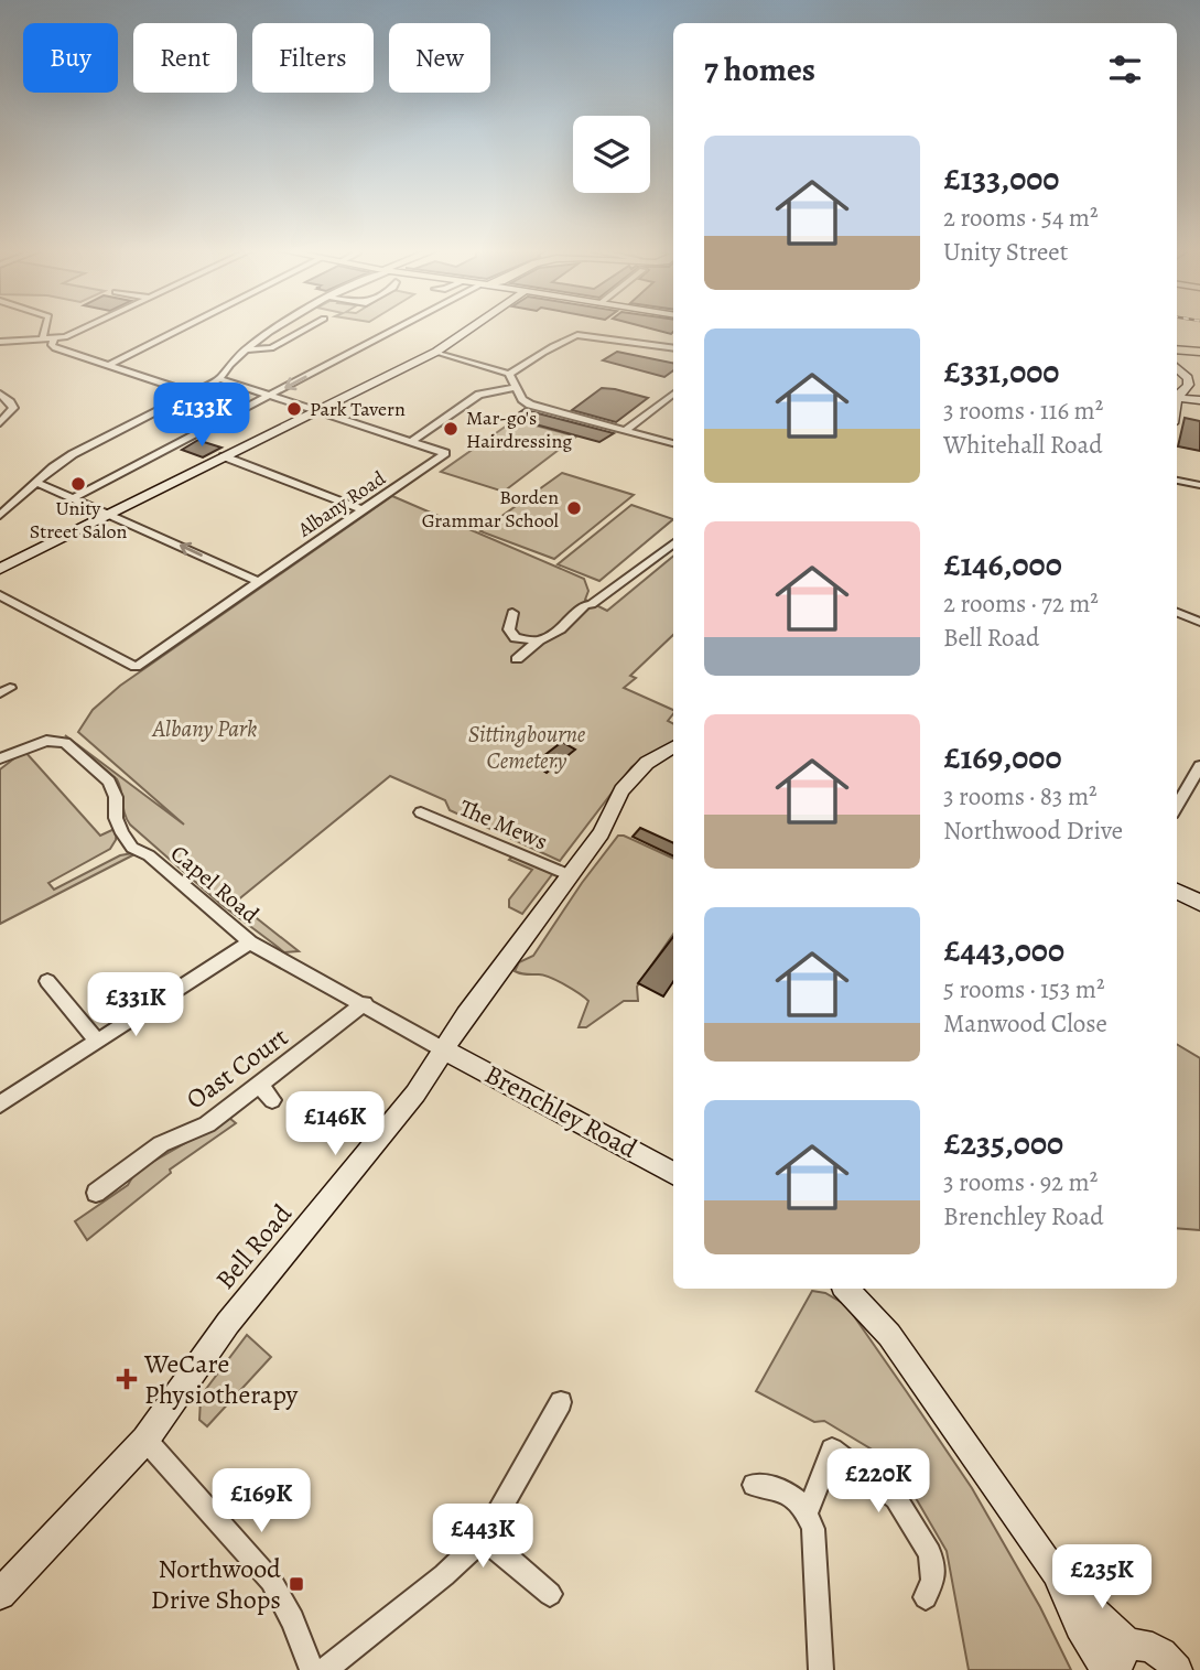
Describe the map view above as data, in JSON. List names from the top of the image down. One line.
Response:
{"streets":{"street":["Albany Road","The Mews","Capel Road","Oast Court","Brenchley Road","Bell Road"]},"crossings":[["The Mews","Bell Road"],["Capel Road","Oast Court"],["Capel Road","Brenchley Road"],["Capel Road","Bell Road"],["Brenchley Road","Bell Road"]],"parks":["Albany Park","Sittingbourne Cemetery"],"places":{"other":["Park Tavern","Mar-go's Hairdressing","Unity Street Salon","Borden Grammar School"],"health":["WeCare Physiotherapy"],"transit":["Northwood Drive Shops"]},"page":{"chip":["Buy","Rent","Filters","New"],"heading":"7 homes","list":[{"name":"£133,000","note":"2 rooms · 54 m² · Unity Street"},{"name":"£331,000","note":"3 rooms · 116 m² · Whitehall Road"},{"name":"£146,000","note":"2 rooms · 72 m² · Bell Road"},{"name":"£169,000","note":"3 rooms · 83 m² · Northwood Drive"},{"name":"£443,000","note":"5 rooms · 153 m² · Manwood Close"},{"name":"£235,000","note":"3 rooms · 92 m² · Brenchley Road"}],"price":["£133K","£331K","£146K","£220K","£169K","£443K","£235K"]}}
